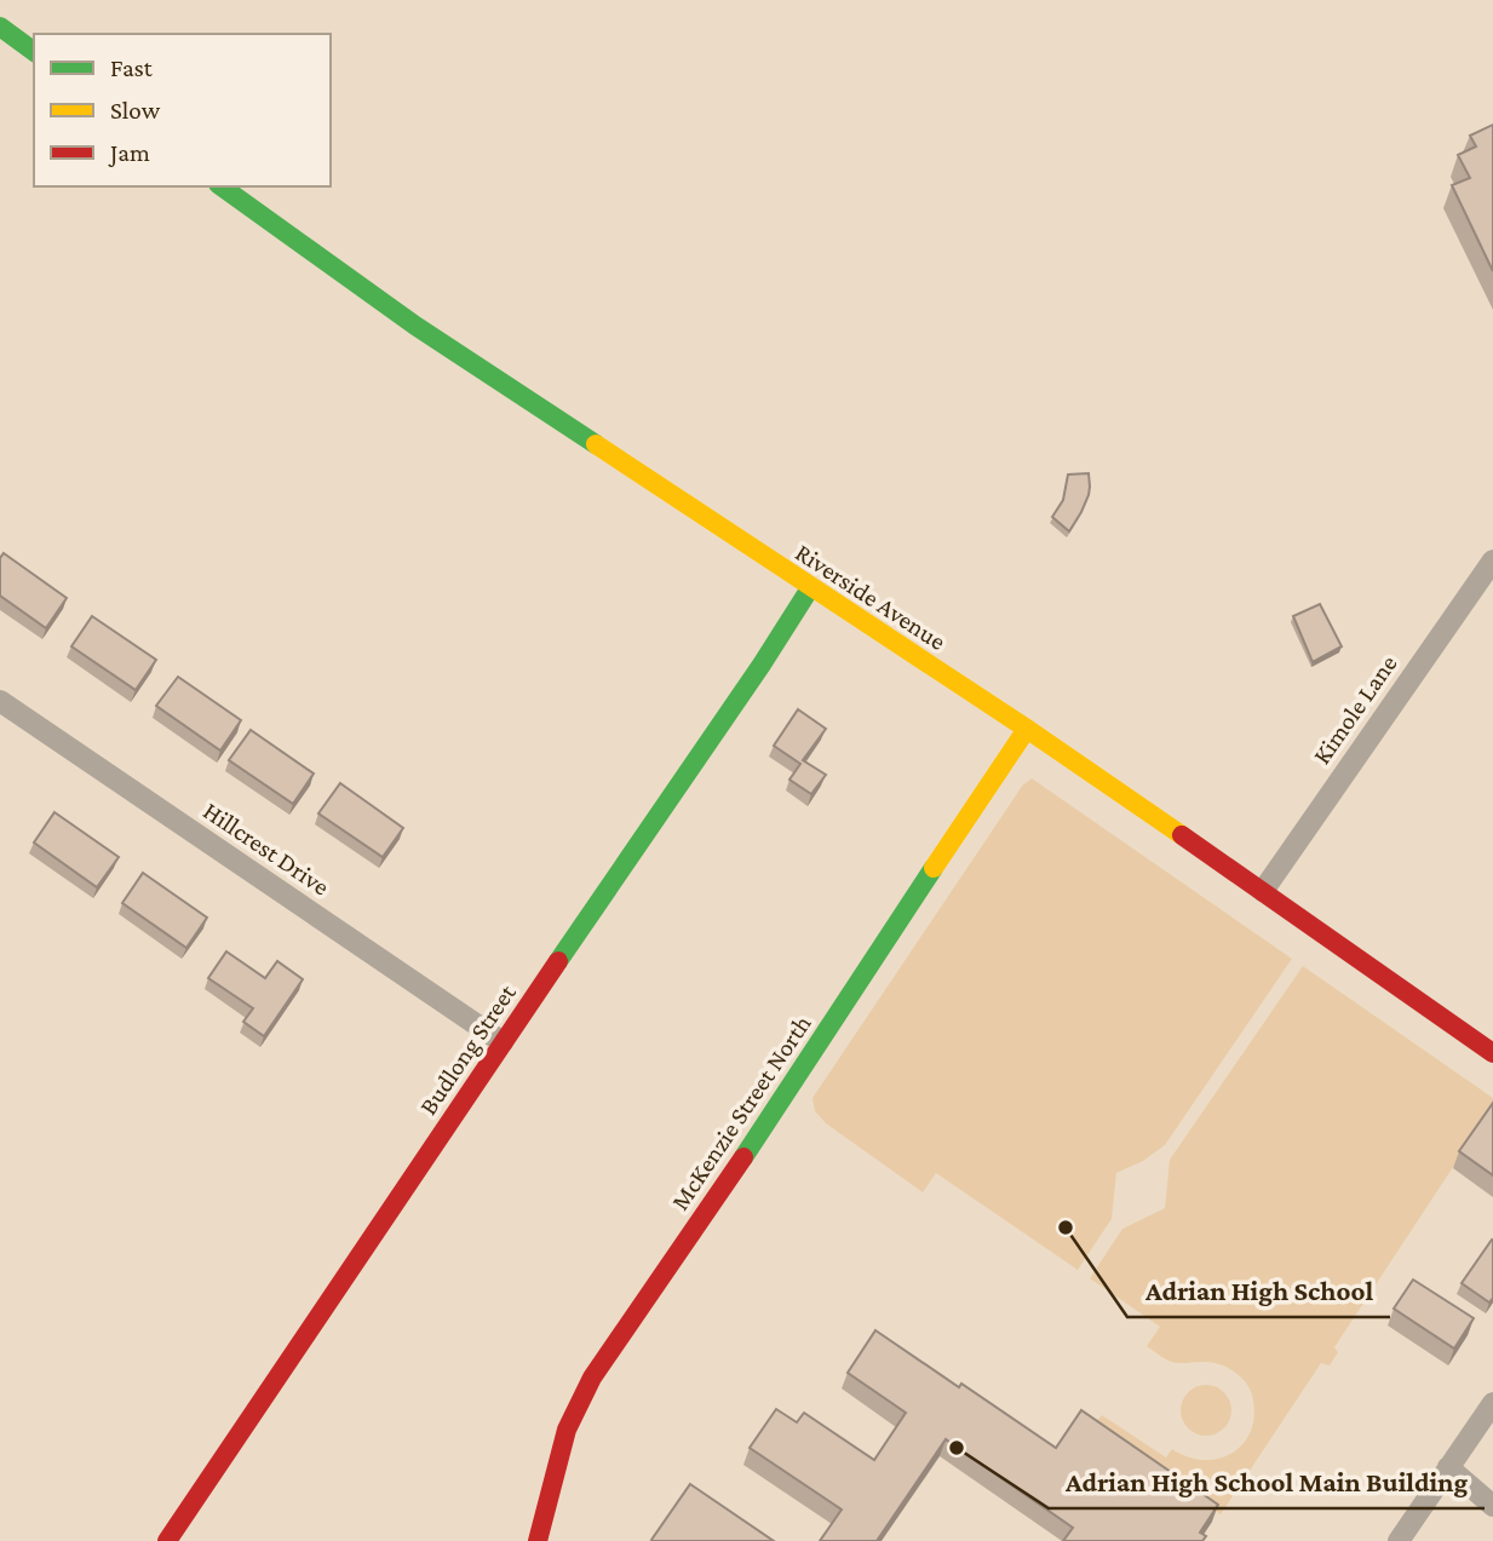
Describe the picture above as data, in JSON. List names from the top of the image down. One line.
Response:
{"streets":{"street":["Riverside Avenue","Kimole Lane","Hillcrest Drive","Budlong Street","McKenzie Street North"]},"crossings":[["Riverside Avenue","Kimole Lane"],["Riverside Avenue","Budlong Street"],["Riverside Avenue","McKenzie Street North"],["Hillcrest Drive","Budlong Street"]],"places":["Adrian High School","Adrian High School Main Building"],"legend":["Fast","Slow","Jam"]}
